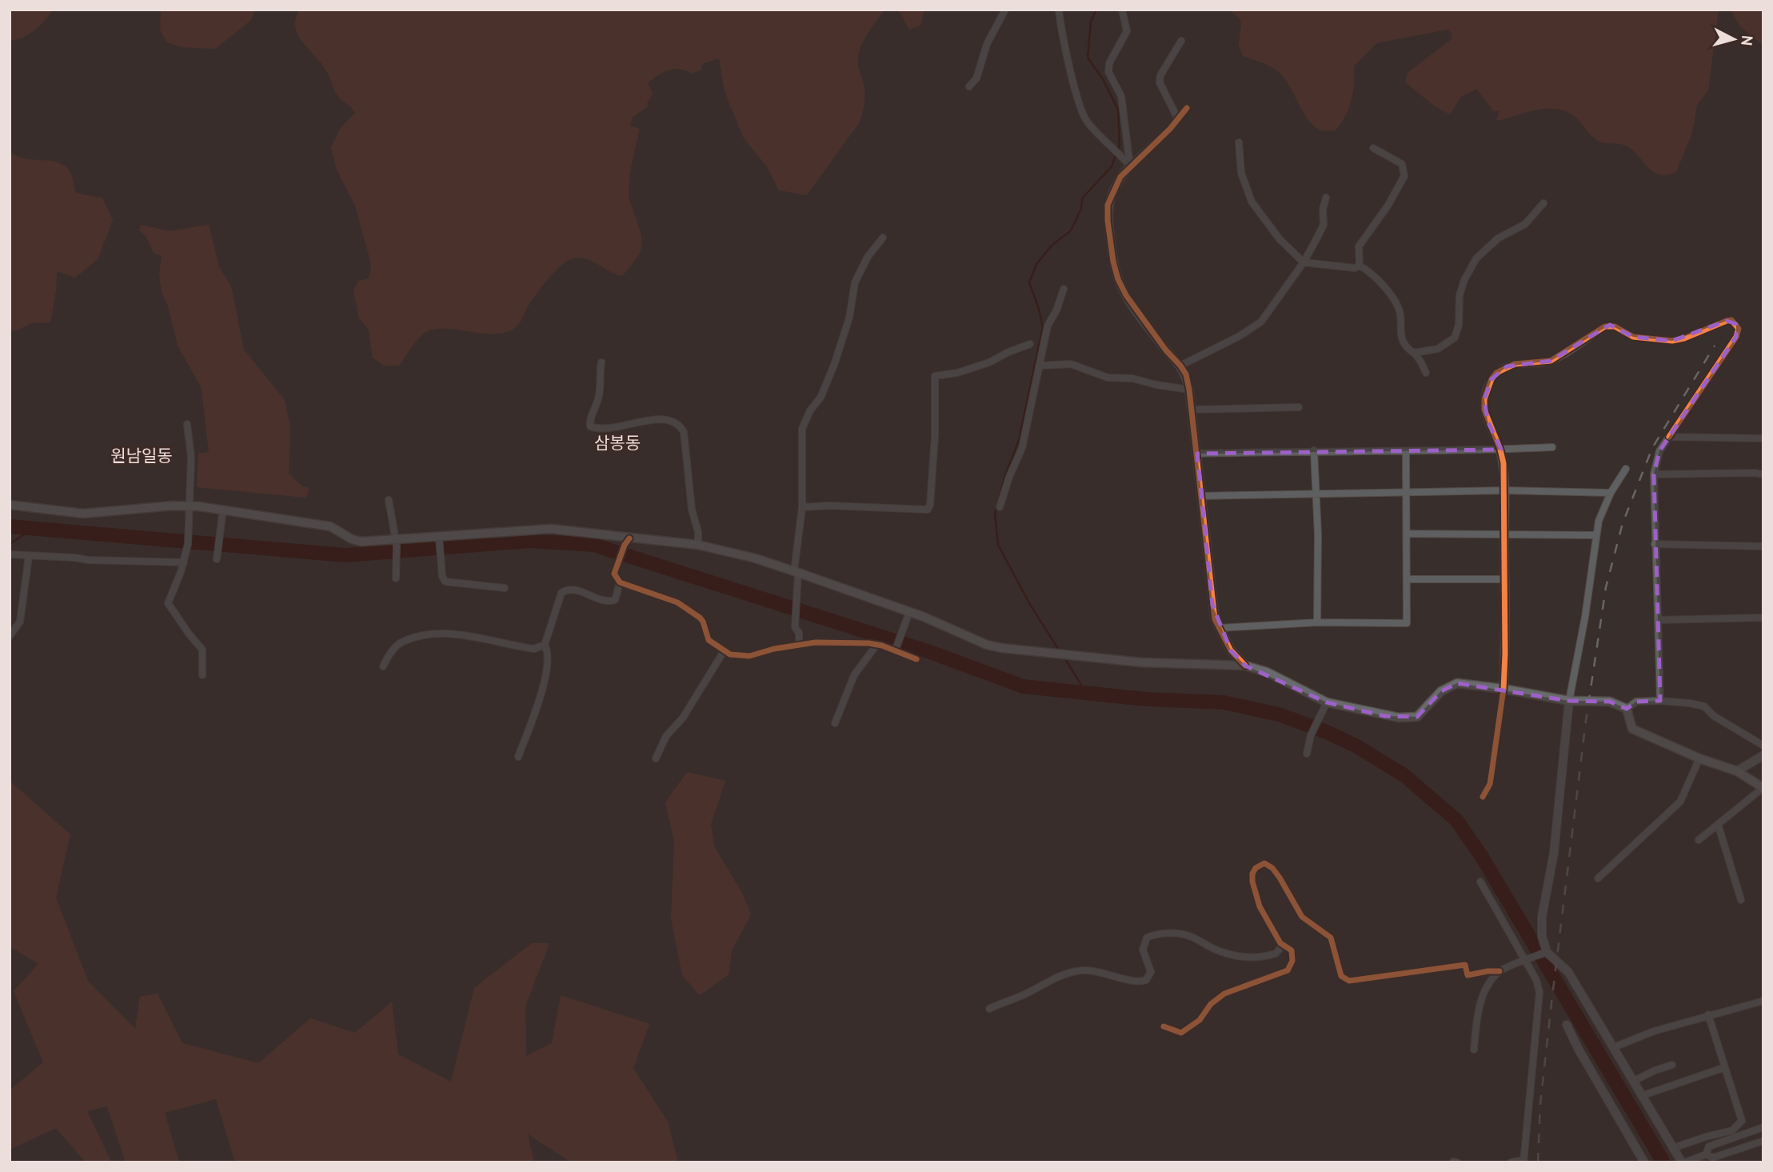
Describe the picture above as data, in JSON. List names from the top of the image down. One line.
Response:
{"districts":["삼봉동","원남일동"],"north":"right"}
